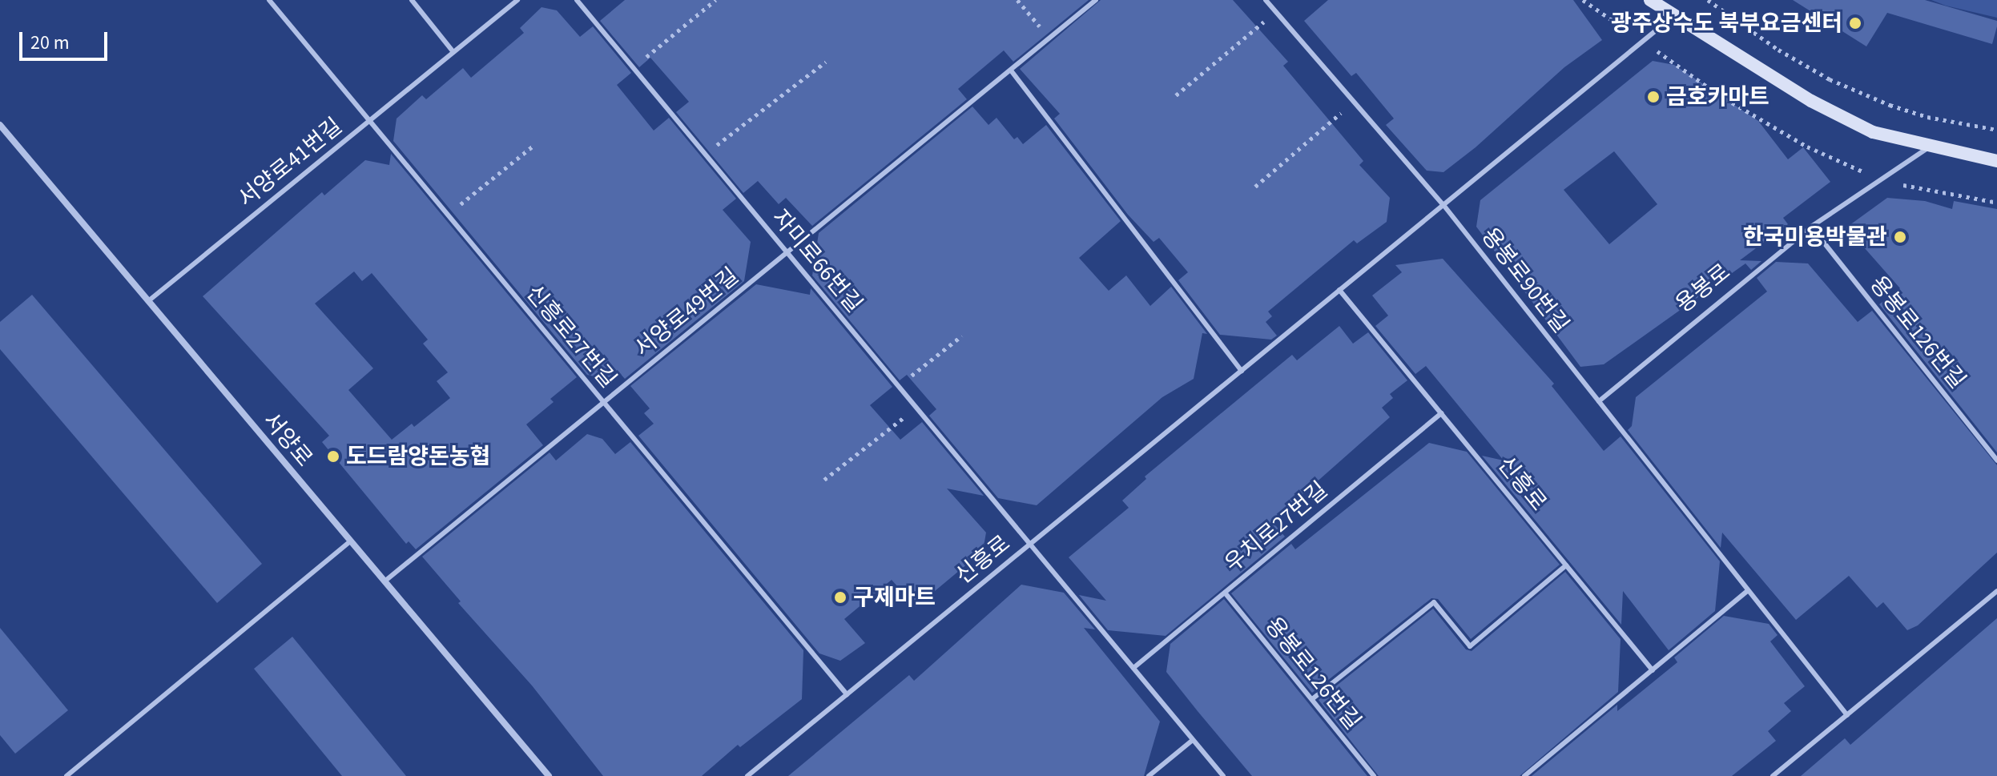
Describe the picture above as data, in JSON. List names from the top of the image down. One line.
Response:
{"streets":{"street":["서양로"],"lane":["서양로41번길","자미로66번길","용봉로90번길","용봉로","서양로49번길","용봉로126번길","신흥로27번길","신흥로","우치로27번길"]},"crossings":[["서양로41번길","신흥로27번길"],["서양로41번길","서양로"],["자미로66번길","서양로49번길"],["자미로66번길","신흥로"],["용봉로90번길","용봉로"],["용봉로90번길","신흥로"],["용봉로","용봉로126번길"],["서양로49번길","신흥로27번길"],["서양로49번길","서양로"],["용봉로126번길","우치로27번길"],["신흥로27번길","신흥로"],["신흥로","우치로27번길"]],"places":["광주상수도 북부요금센터","금호카마트","한국미용박물관","도드람양돈농협","구제마트"],"scale_bar":"20 m"}
